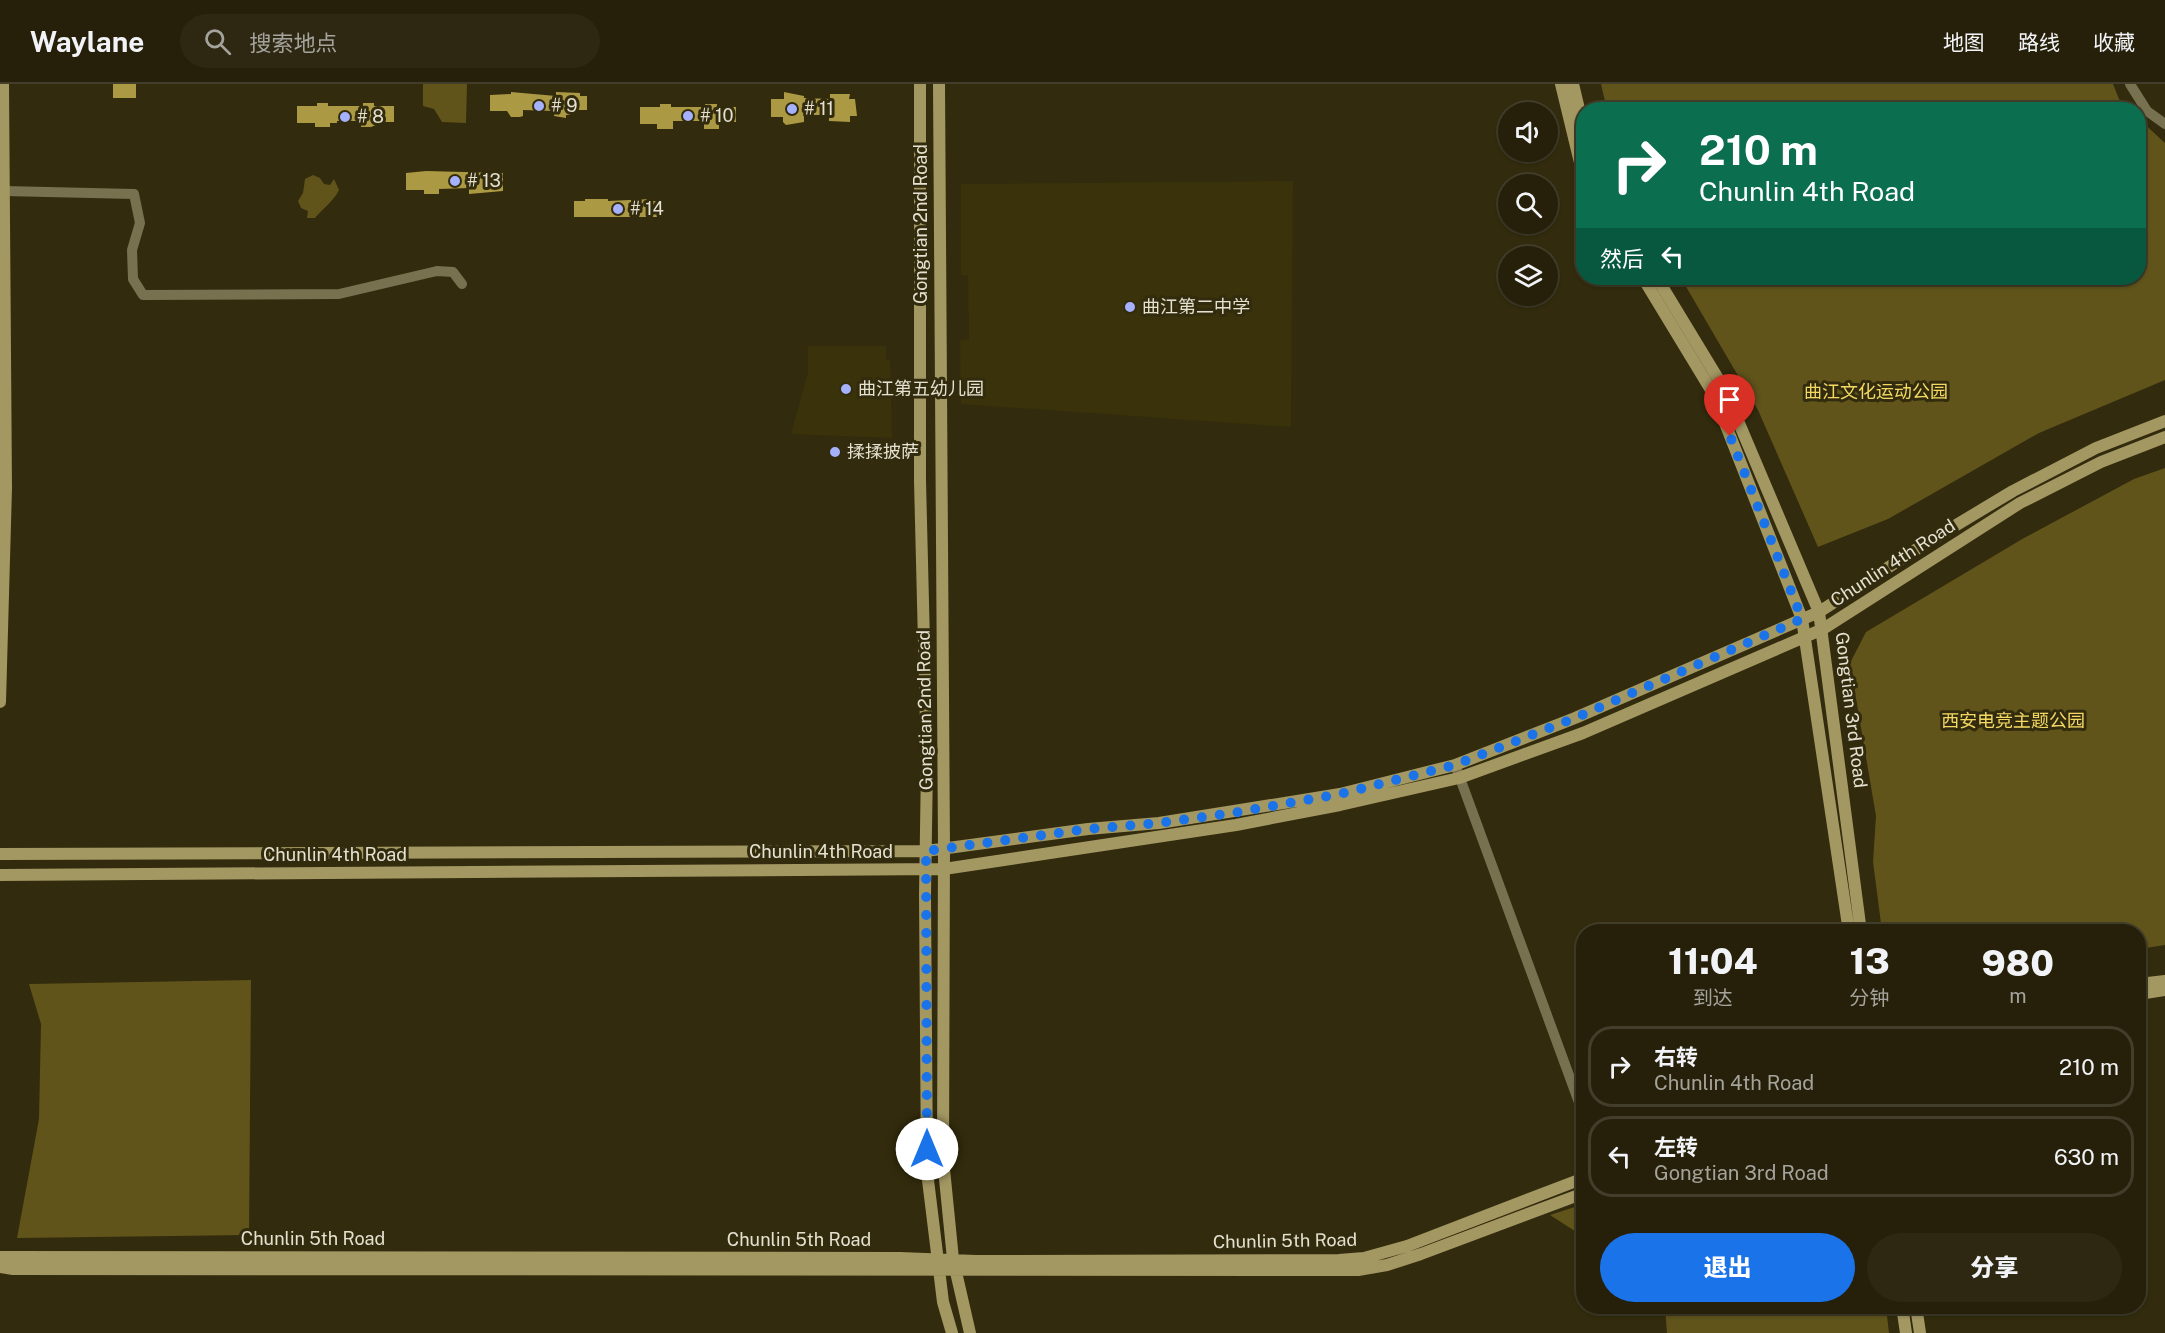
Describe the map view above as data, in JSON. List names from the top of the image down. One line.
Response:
{"streets":{"street":["Gongtian 2nd Road","Chunlin 4th Road","Gongtian 3rd Road","Chunlin 5th Road"]},"crossings":[["Gongtian 2nd Road","Chunlin 4th Road"],["Gongtian 2nd Road","Chunlin 5th Road"],["Chunlin 4th Road","Gongtian 3rd Road"]],"parks":["曲江文化运动公园","西安电竞主题公园"],"places":["# 9","# 11","# 10","# 8","# 13","# 14","曲江第二中学","曲江第五幼儿园","揉揉披萨"],"page":{"header":"Waylane","search":"搜索地点","nav":["地图","路线","收藏"],"turn":["210 m","Chunlin 4th Road"],"then":"然后","eta":["11:04","到达","13","分钟","980","m"],"list":[{"name":"右转","note":"Chunlin 4th Road","value":"210 m"},{"name":"左转","note":"Gongtian 3rd Road","value":"630 m"}],"buttons":["退出","分享"]}}
